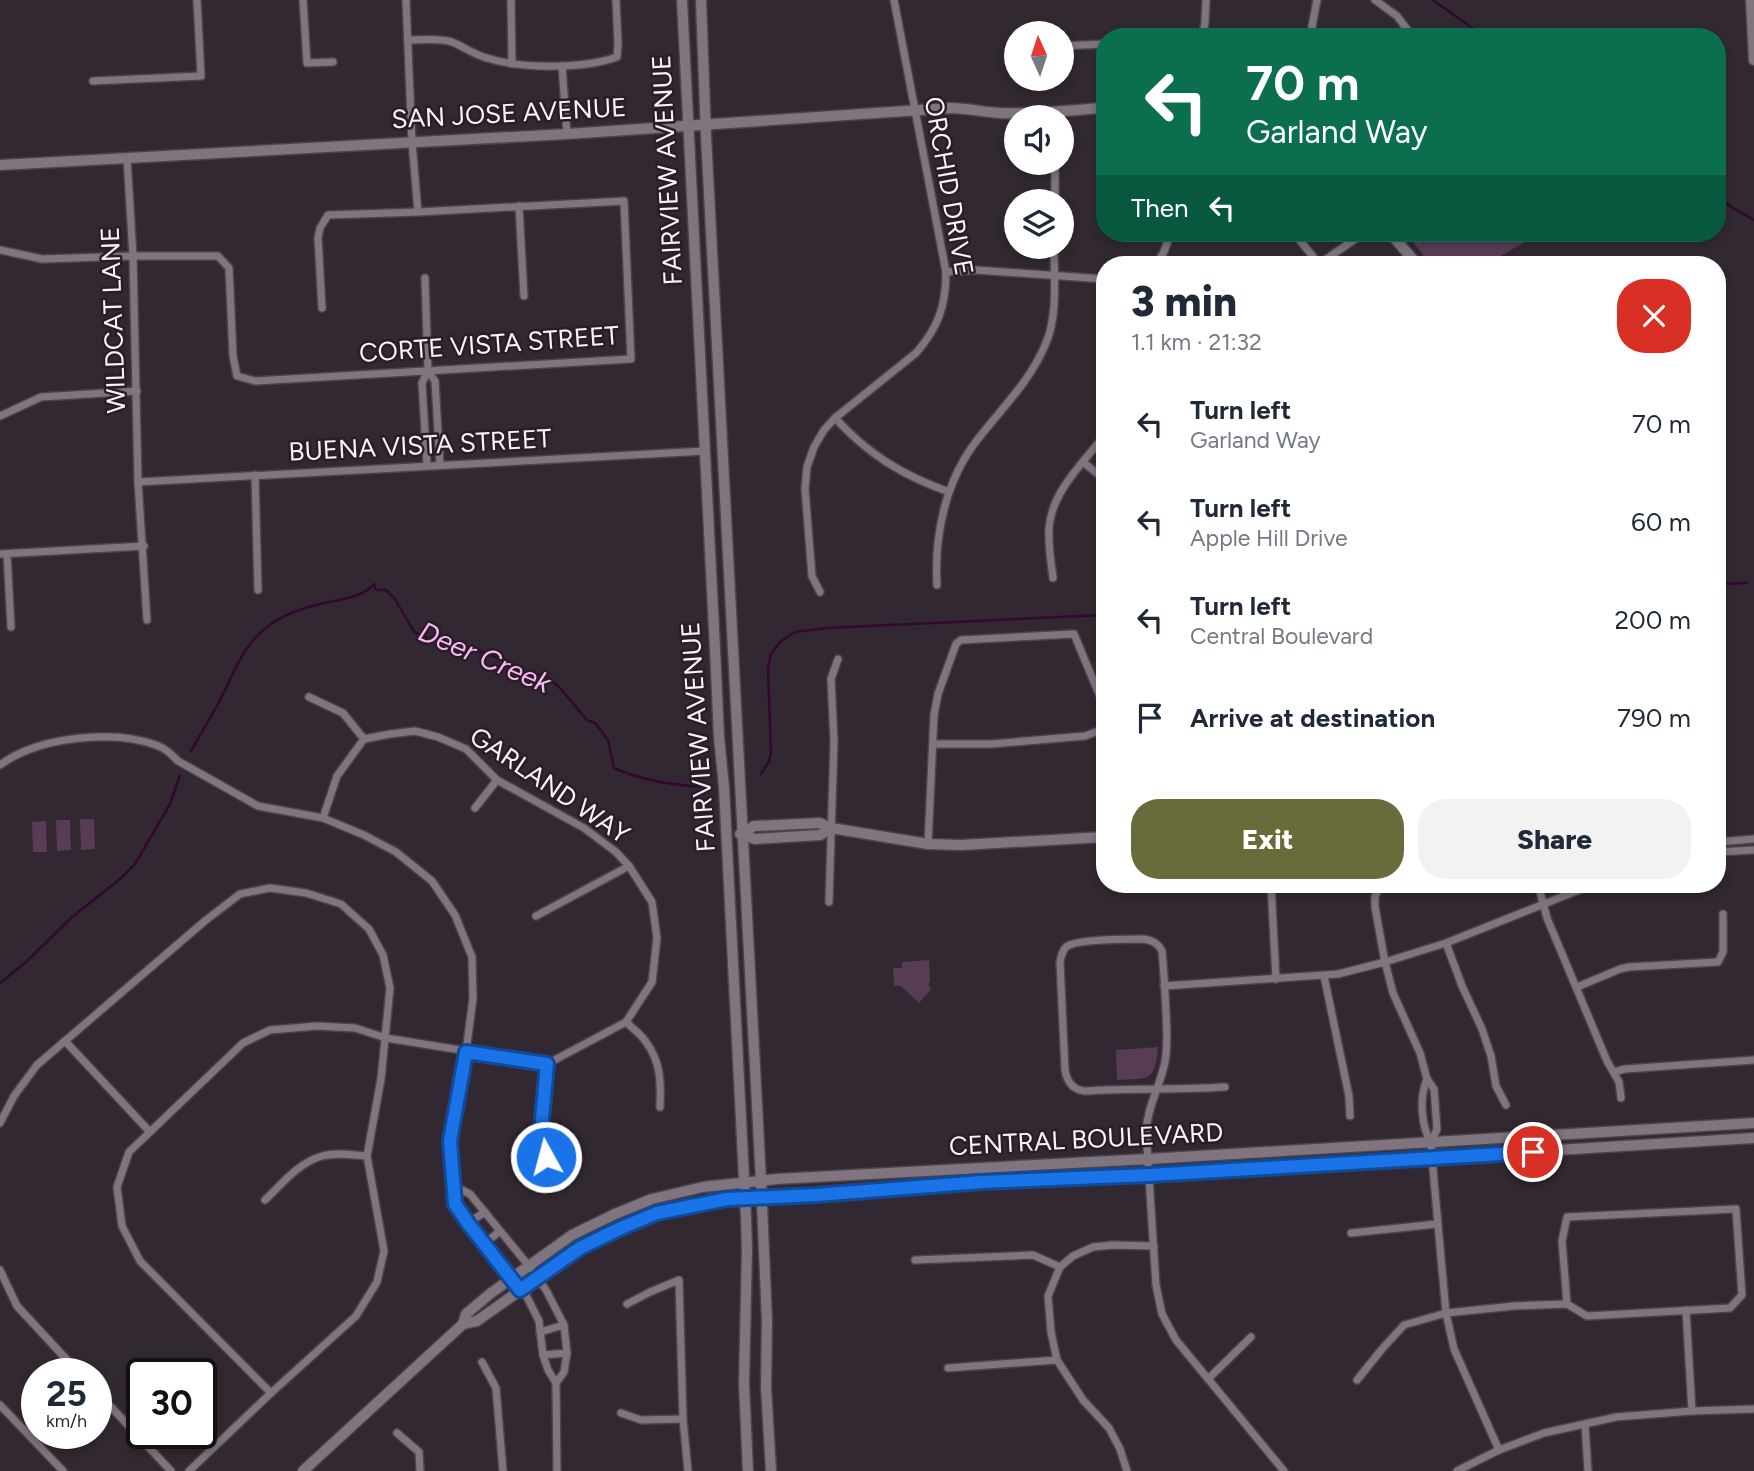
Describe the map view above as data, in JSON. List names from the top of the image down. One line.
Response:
{"streets":{"street":["SAN JOSE AVENUE","FAIRVIEW AVENUE","ORCHID DRIVE","WILDCAT LANE","CORTE VISTA STREET","BUENA VISTA STREET","GARLAND WAY","CENTRAL BOULEVARD"]},"crossings":[["SAN JOSE AVENUE","FAIRVIEW AVENUE"],["SAN JOSE AVENUE","ORCHID DRIVE"],["SAN JOSE AVENUE","WILDCAT LANE"],["FAIRVIEW AVENUE","BUENA VISTA STREET"],["FAIRVIEW AVENUE","CENTRAL BOULEVARD"],["WILDCAT LANE","CORTE VISTA STREET"],["WILDCAT LANE","BUENA VISTA STREET"]],"water":["Deer Creek"],"north":"top","page":{"turn":["70 m","Garland Way"],"then":"Then","heading":["3 min","1.1 km · 21:32"],"list":[{"name":"Turn left","note":"Garland Way","value":"70 m"},{"name":"Turn left","note":"Apple Hill Drive","value":"60 m"},{"name":"Turn left","note":"Central Boulevard","value":"200 m"},{"name":"Arrive at destination","value":"790 m"}],"buttons":["Exit","Share"],"speed":"25 km/h","limit":"30"}}
